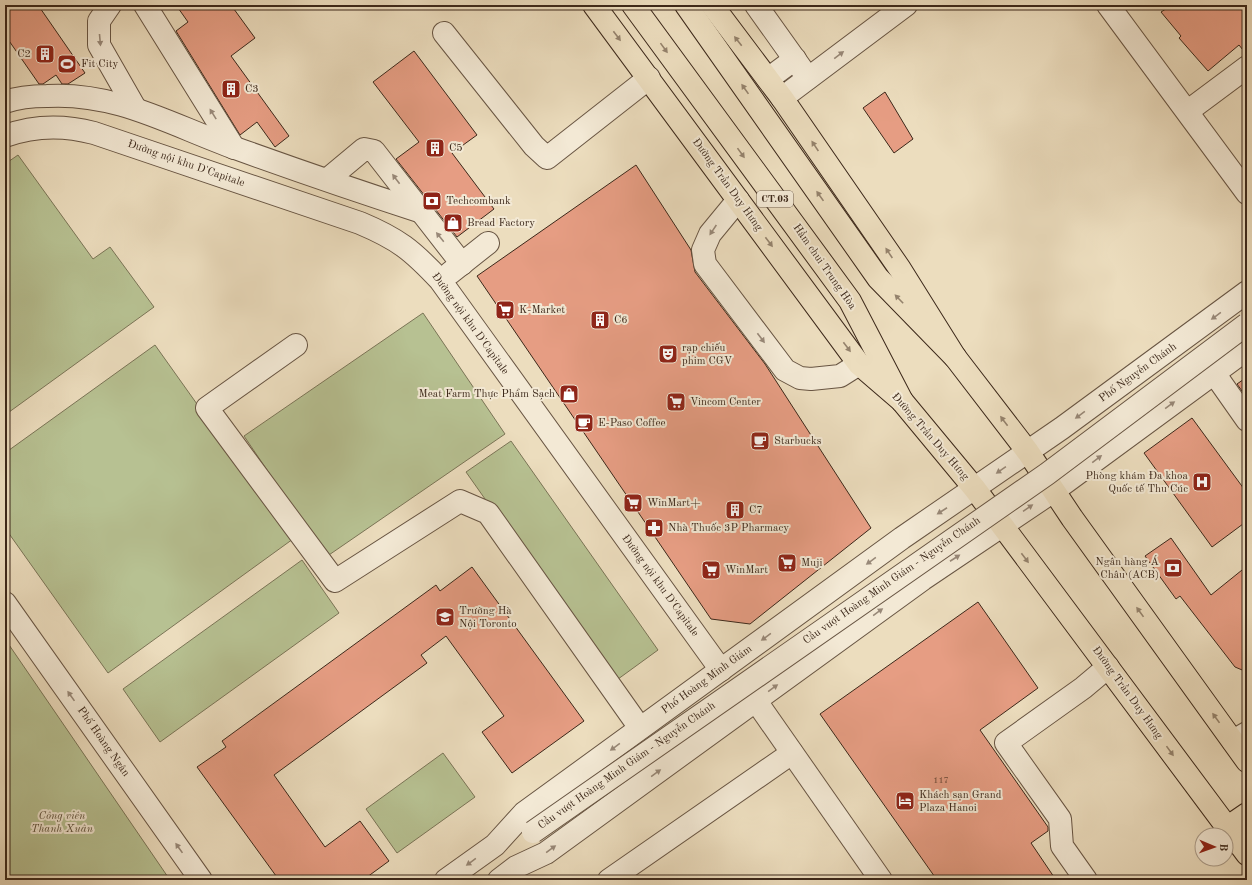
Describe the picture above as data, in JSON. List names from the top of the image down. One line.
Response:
{"streets":{"main road":["Đường Trần Duy Hưng","CT.03","Hầm chui Trung Hòa"],"street":["Đường nội khu D'Capitale","Phố Nguyễn Chánh","Cầu vượt Hoàng Minh Giám - Nguyễn Chánh","Phố Hoàng Minh Giám","Phố Hoàng Ngân"]},"crossings":[["Đường nội khu D'Capitale","Phố Hoàng Minh Giám"],["Đường Trần Duy Hưng","Hầm chui Trung Hòa"],["Đường Trần Duy Hưng","Phố Nguyễn Chánh"],["Đường Trần Duy Hưng","Phố Hoàng Minh Giám"],["Phố Nguyễn Chánh","Phố Hoàng Minh Giám"],["Cầu vượt Hoàng Minh Giám - Nguyễn Chánh","Phố Hoàng Minh Giám"]],"one_way":["Phố Hoàng Ngân"],"parks":["Công viên Thanh Xuân"],"places":{"building":["C2","C3","C5","C6","C7"],"sports":["Fit City"],"bank":["Techcombank","Ngân hàng Á Châu (ACB)"],"shop":["Bread Factory","Meat Farm Thực Phẩm Sạch"],"supermarket":["K-Market","Vincom Center","WinMart+","Muji","WinMart"],"theatre":["rạp chiếu phim CGV"],"cafe":["E-Paso Coffee","Starbucks"],"hospital":["Phòng khám Đa khoa Quốc tế Thu Cúc"],"pharmacy":["Nhà Thuốc 3P Pharmacy"],"school or university":["Trường Hà Nội Toronto"],"hotel":["Khách sạn Grand Plaza Hanoi"]},"house_numbers":["117"],"north":"right"}
